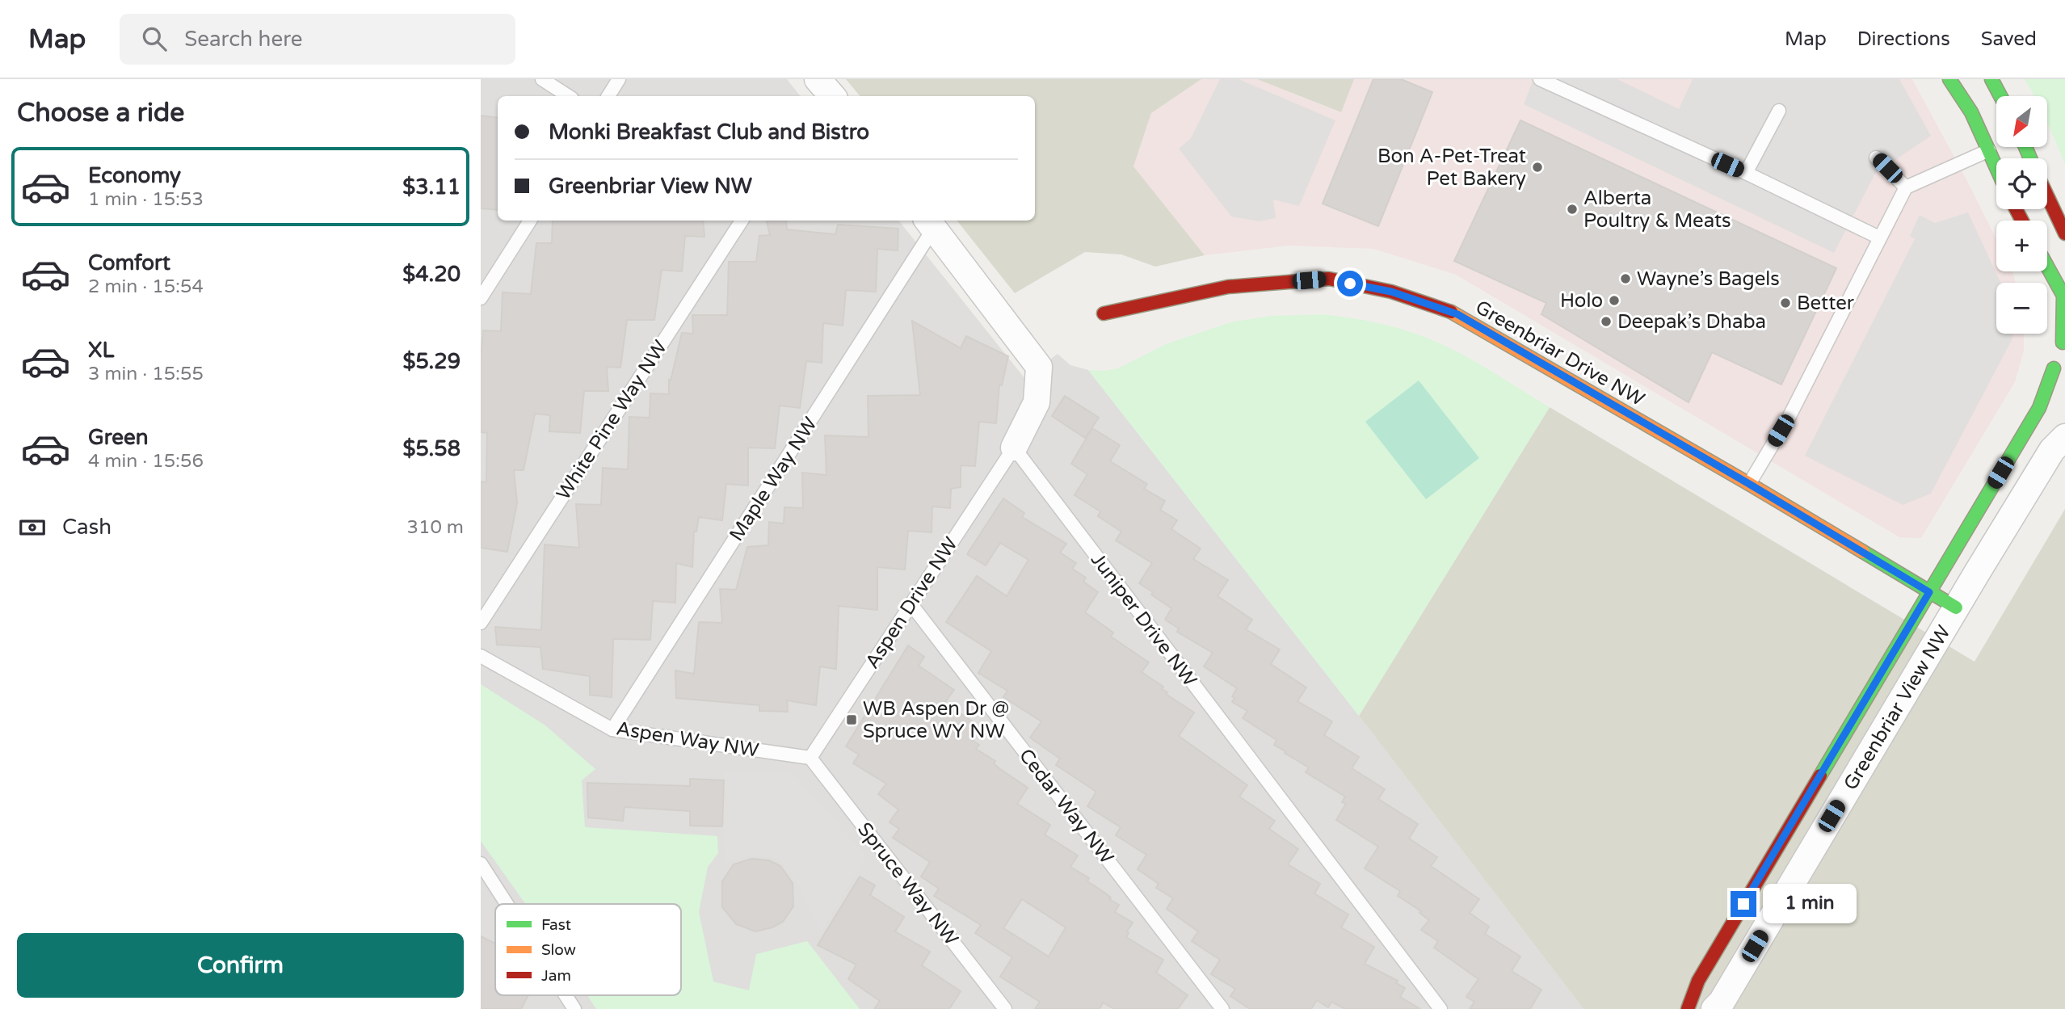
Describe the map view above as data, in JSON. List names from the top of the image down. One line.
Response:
{"streets":{"street":["Greenbriar Drive NW","Greenbriar View NW"],"lane":["White Pine Way NW","Maple Way NW","Aspen Drive NW","Juniper Drive NW","Aspen Way NW","Cedar Way NW","Spruce Way NW"]},"crossings":[["Greenbriar Drive NW","Greenbriar View NW"],["Maple Way NW","Aspen Way NW"],["Aspen Drive NW","Juniper Drive NW"],["Aspen Drive NW","Aspen Way NW"],["Aspen Drive NW","Cedar Way NW"],["Aspen Drive NW","Spruce Way NW"],["Aspen Way NW","Spruce Way NW"]],"places":{"other":["Bon A-Pet-Treat Pet Bakery","Alberta Poultry & Meats","Wayne’s Bagels","Holo","Better","Deepak’s Dhaba"],"transit":["WB Aspen Dr @ Spruce WY NW"]},"legend":["Fast","Slow","Jam"],"north":"bottom left","page":{"header":"Map","search":"Search here","nav":["Map","Directions","Saved"],"heading":"Choose a ride","map_buttons":["+","−"],"banner":["Monki Breakfast Club and Bistro","Greenbriar View NW"],"list":[{"name":"Economy","note":"1 min · 15:53","value":"$3.11"},{"name":"Comfort","note":"2 min · 15:54","value":"$4.20"},{"name":"XL","note":"3 min · 15:55","value":"$5.29"},{"name":"Green","note":"4 min · 15:56","value":"$5.58"}],"pay":["Cash","310 m"],"bubble":"1 min","buttons":"Confirm"}}
